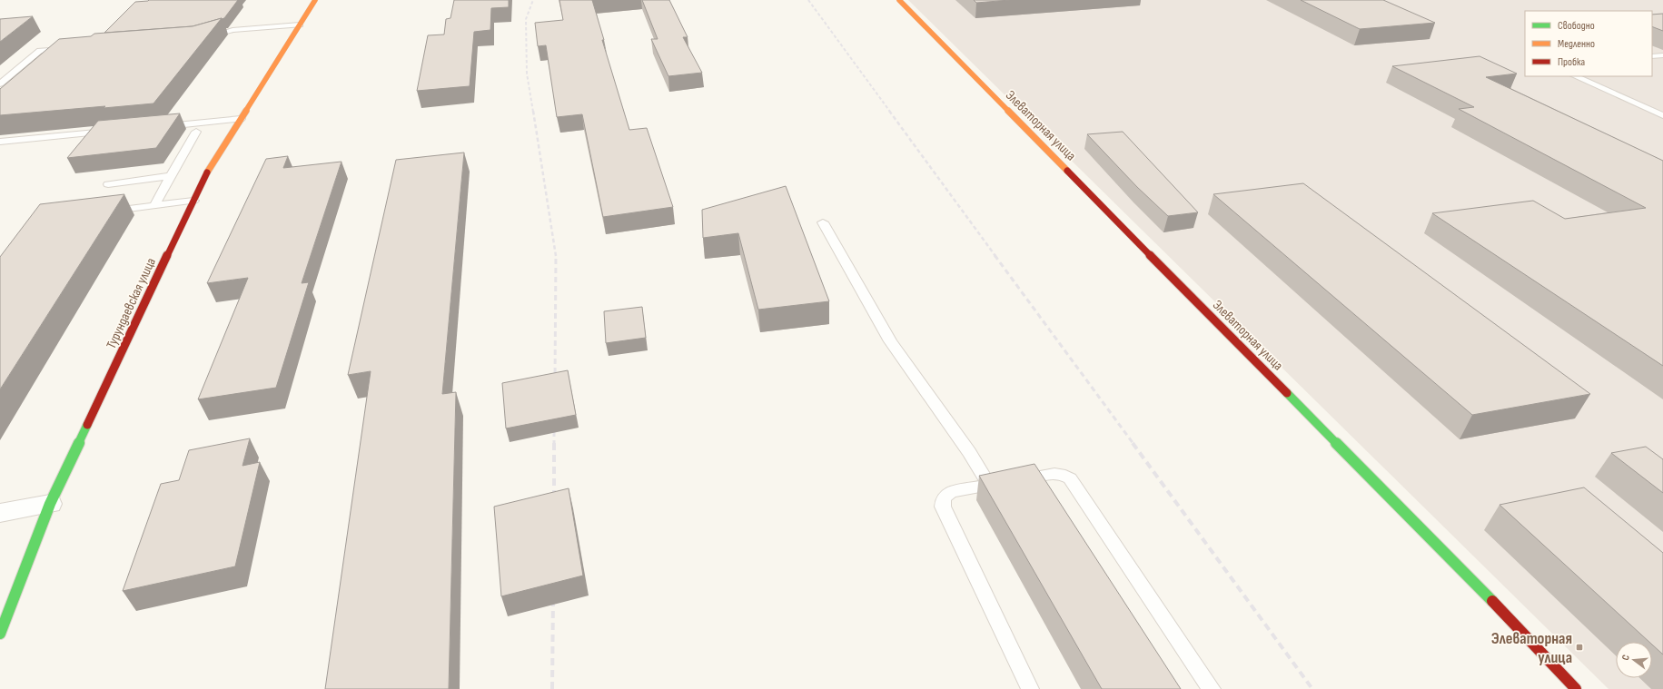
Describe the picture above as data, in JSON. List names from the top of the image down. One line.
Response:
{"streets":{"street":["Элеваторная улица","Турундаевская улица"]},"places":{"transit":["Элеваторная улица"]},"legend":["Свободно","Медленно","Пробка"],"north":"left"}
